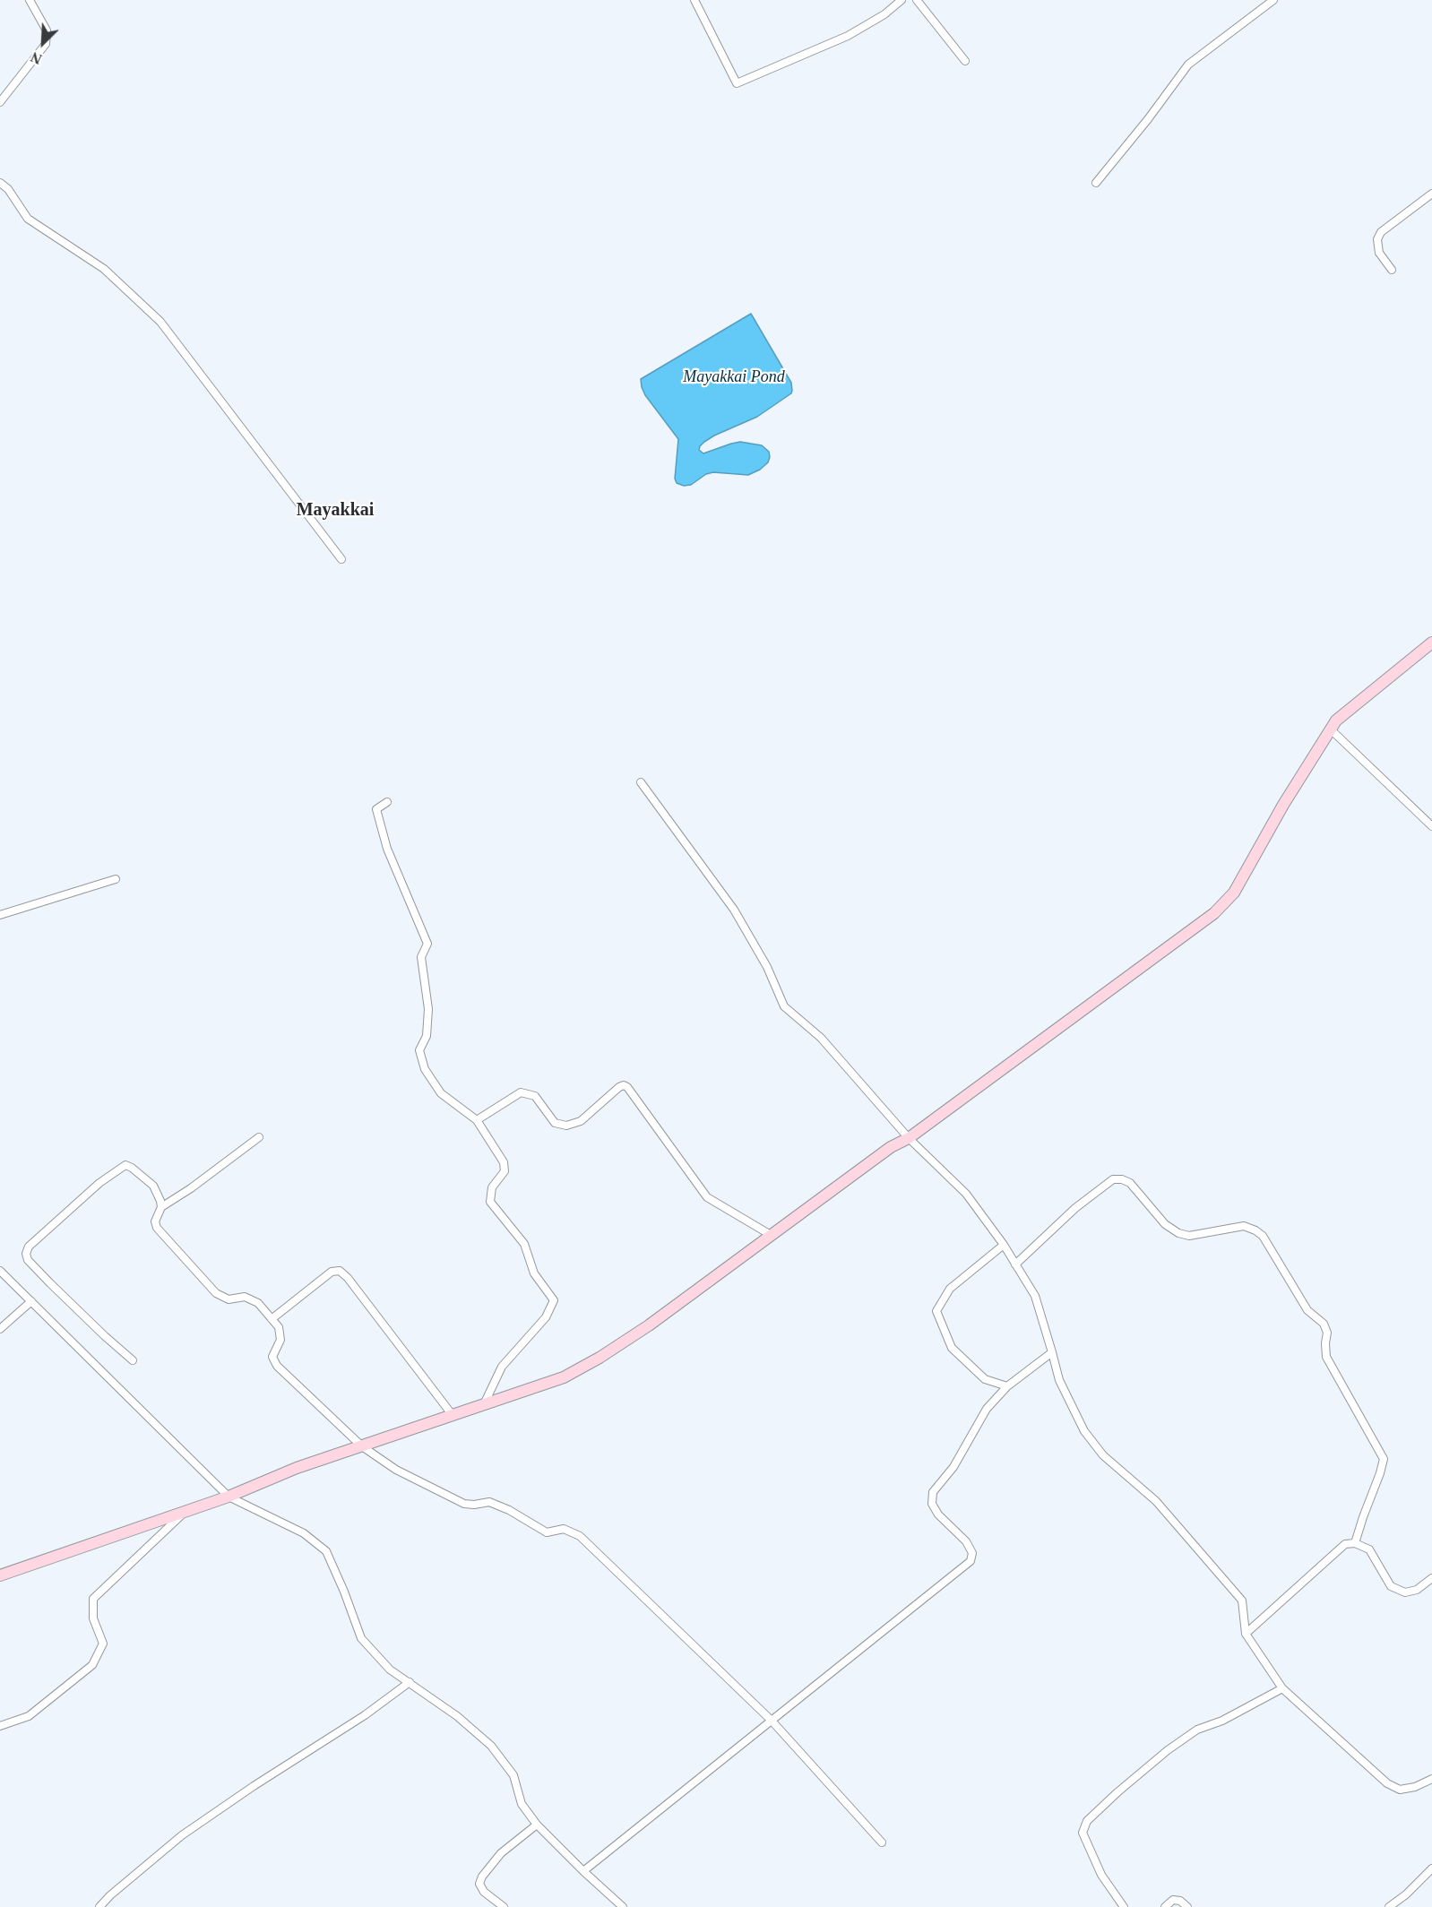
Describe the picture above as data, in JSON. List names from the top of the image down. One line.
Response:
{"districts":["Mayakkai"],"water":["Mayakkai Pond"],"north":"bottom left"}
